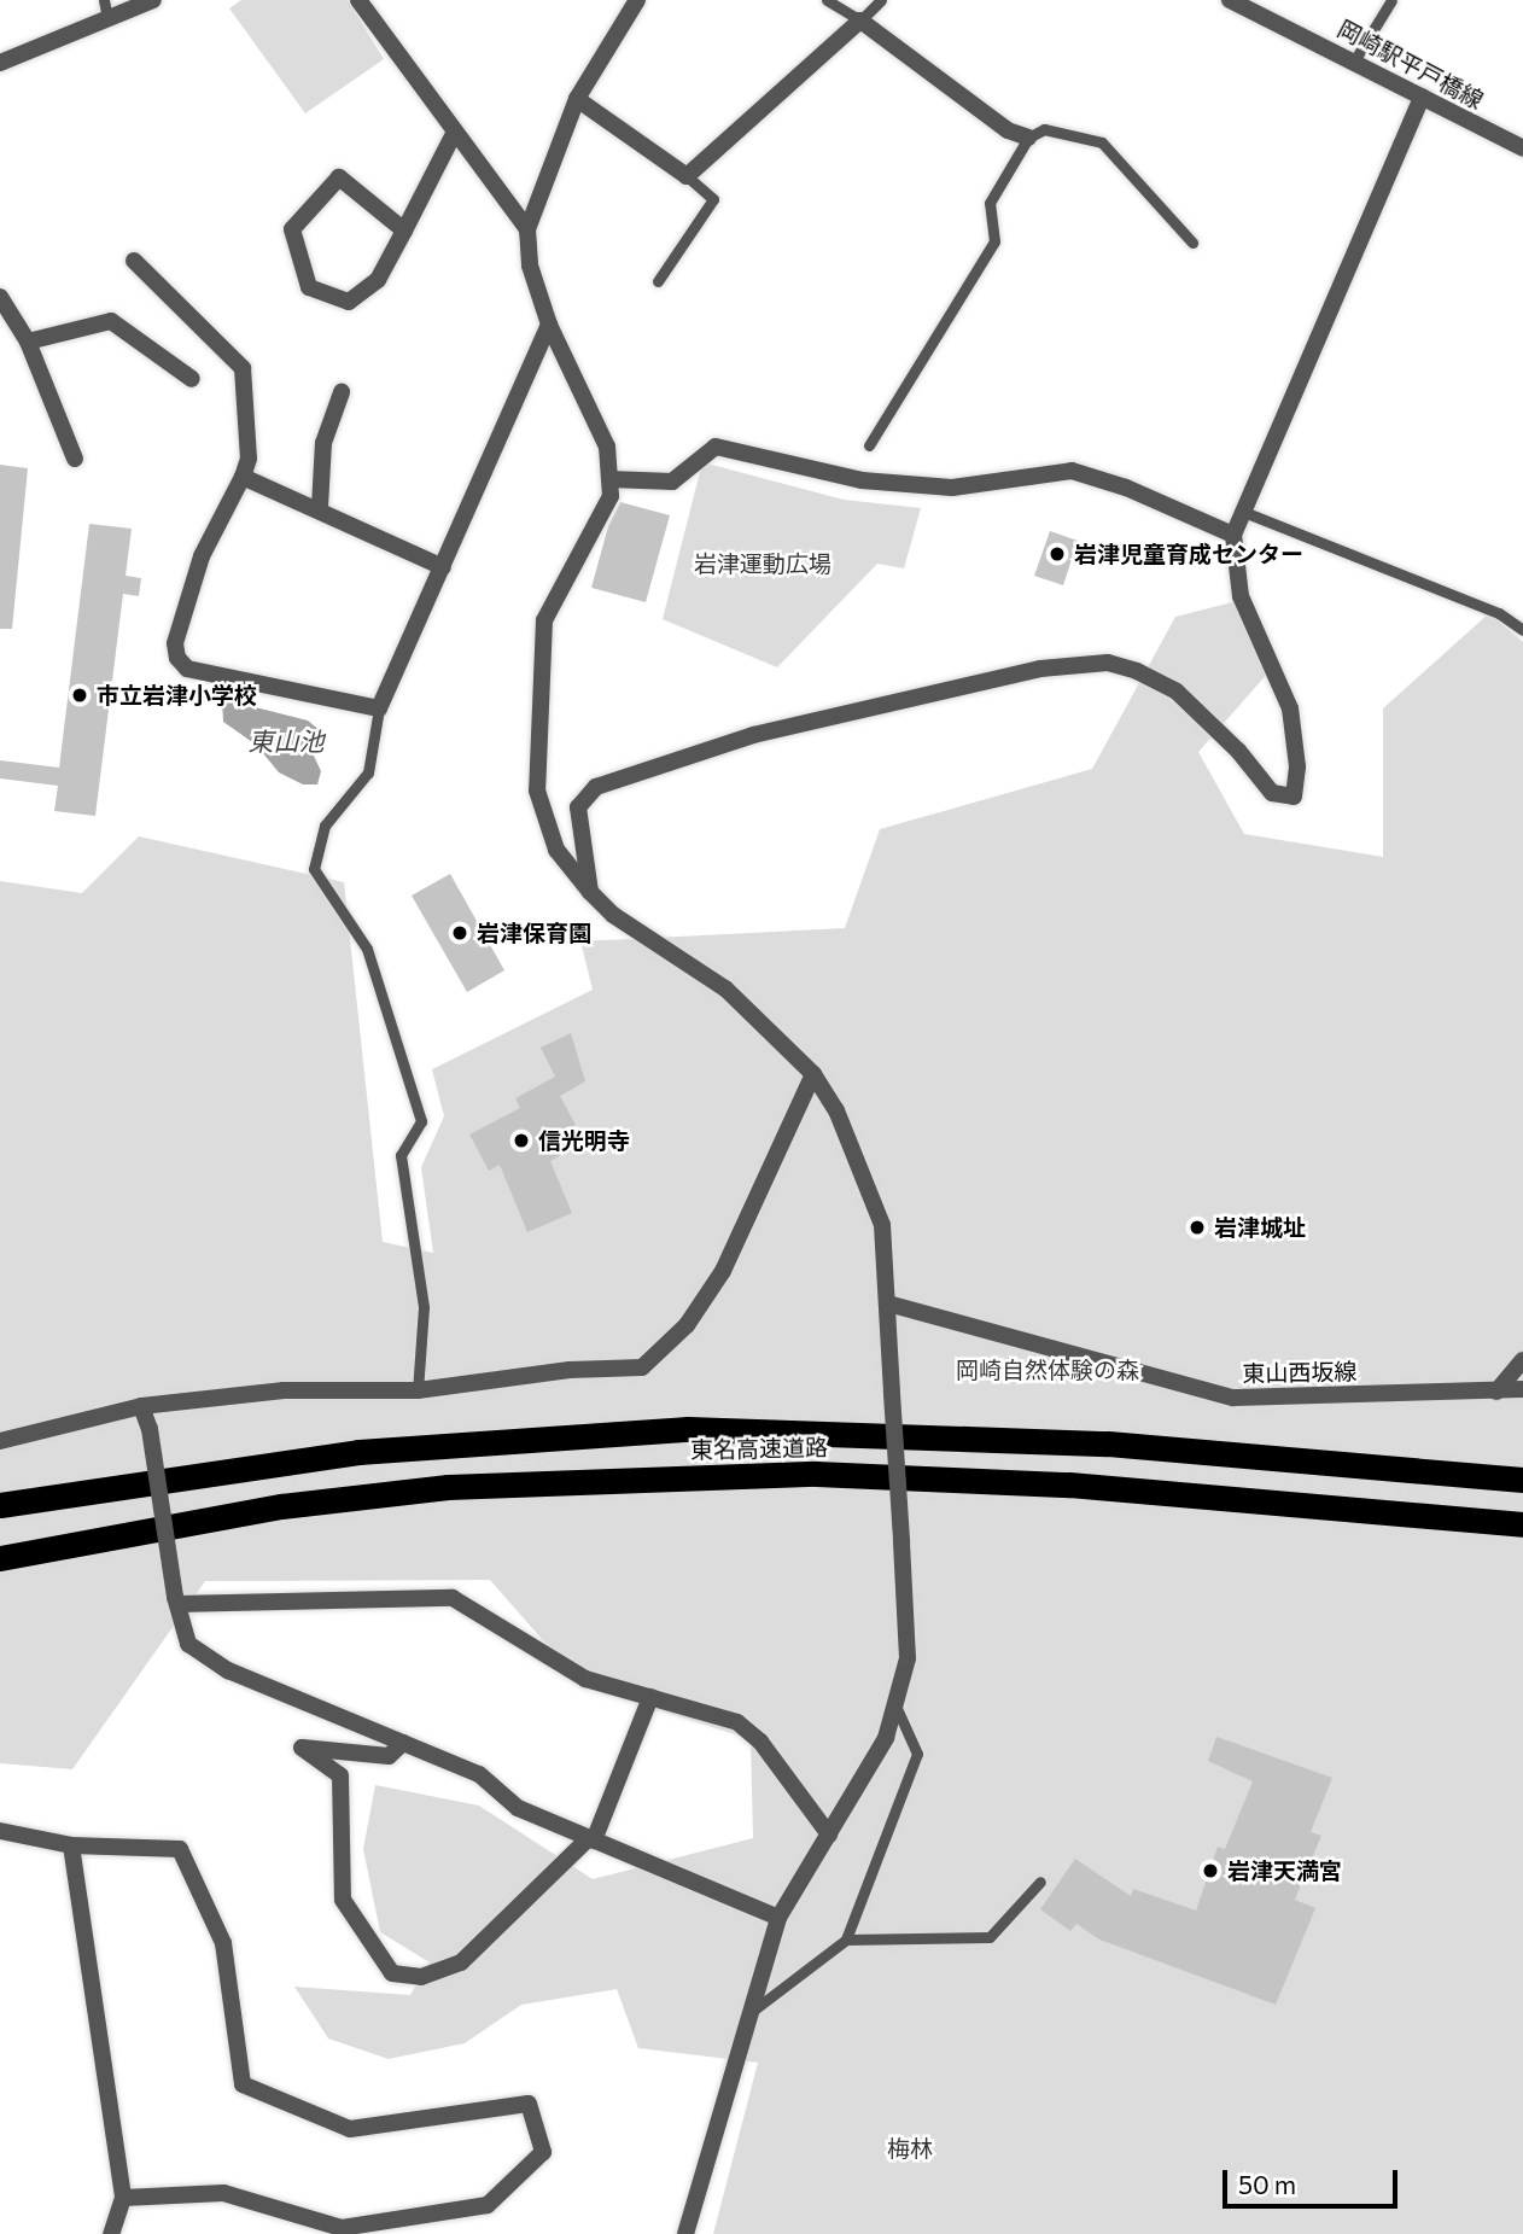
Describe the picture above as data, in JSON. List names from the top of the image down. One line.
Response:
{"streets":{"highway":["東名高速道路"],"street":["岡崎駅平戸橋線","東山西坂線"]},"water":["東山池"],"parks":["岩津運動広場","岡崎自然体験の森","梅林"],"places":["岩津児童育成センター","市立岩津小学校","岩津保育園","信光明寺","岩津城址","岩津天満宮"],"scale_bar":"50 m"}
